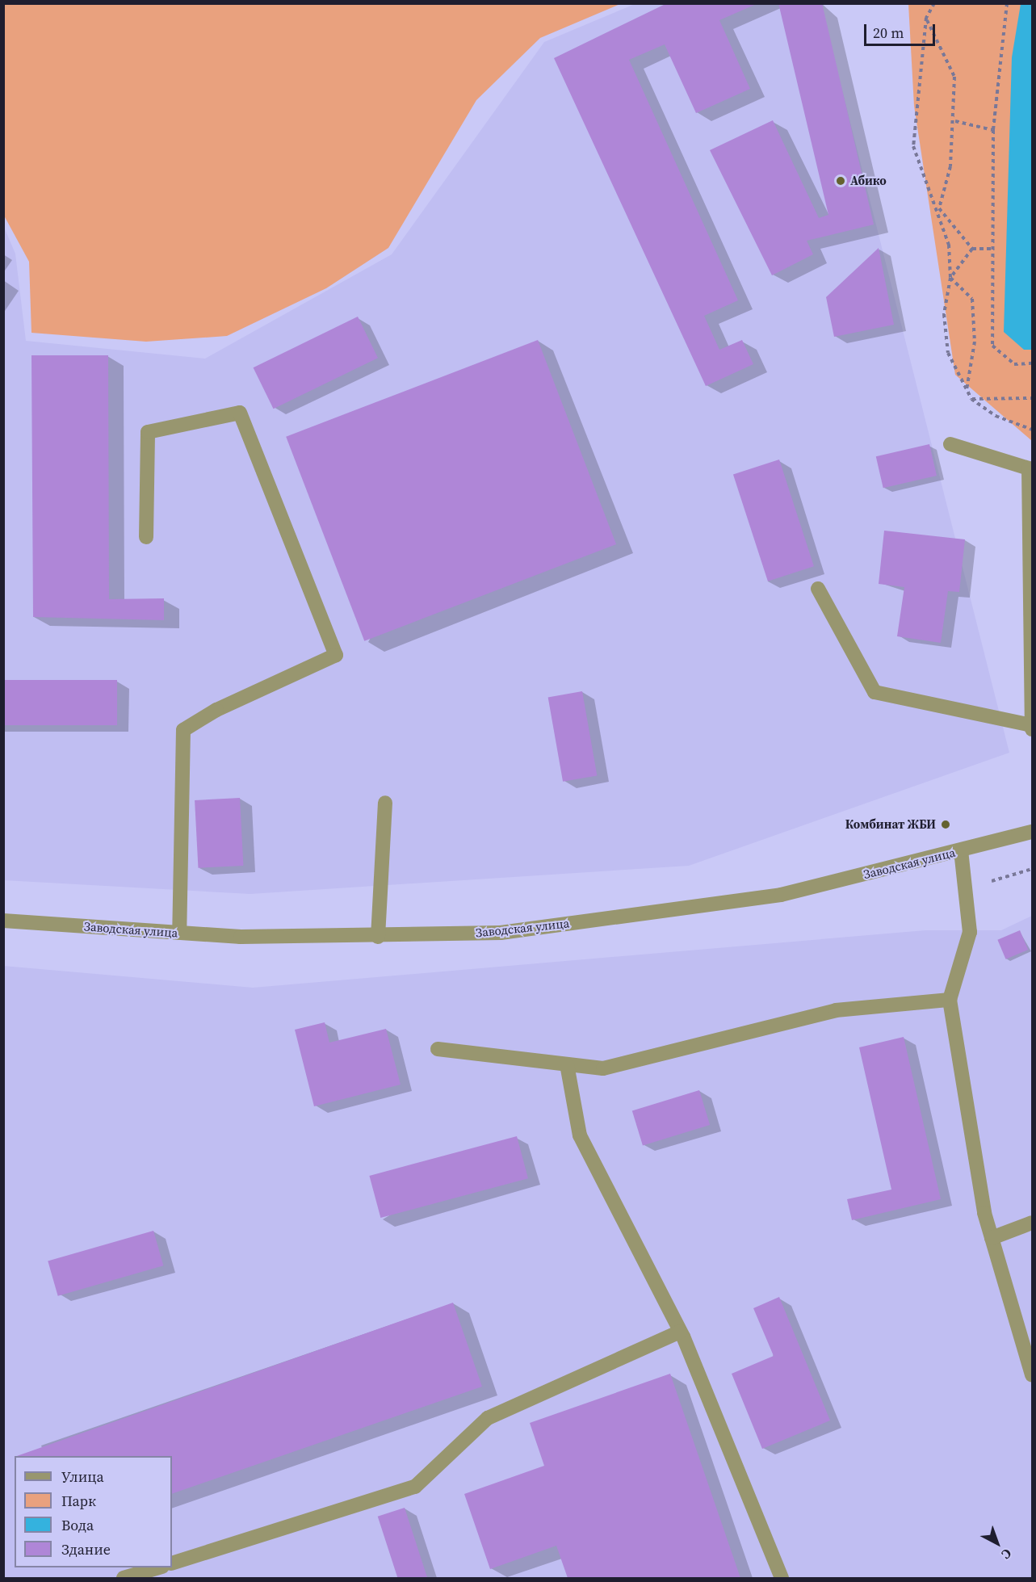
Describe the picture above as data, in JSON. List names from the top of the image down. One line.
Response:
{"streets":{"street":["Заводская улица"]},"places":["Абико","Комбинат ЖБИ"],"legend":["Улица","Парк","Вода","Здание"],"scale_bar":"20 m","north":"bottom right"}
